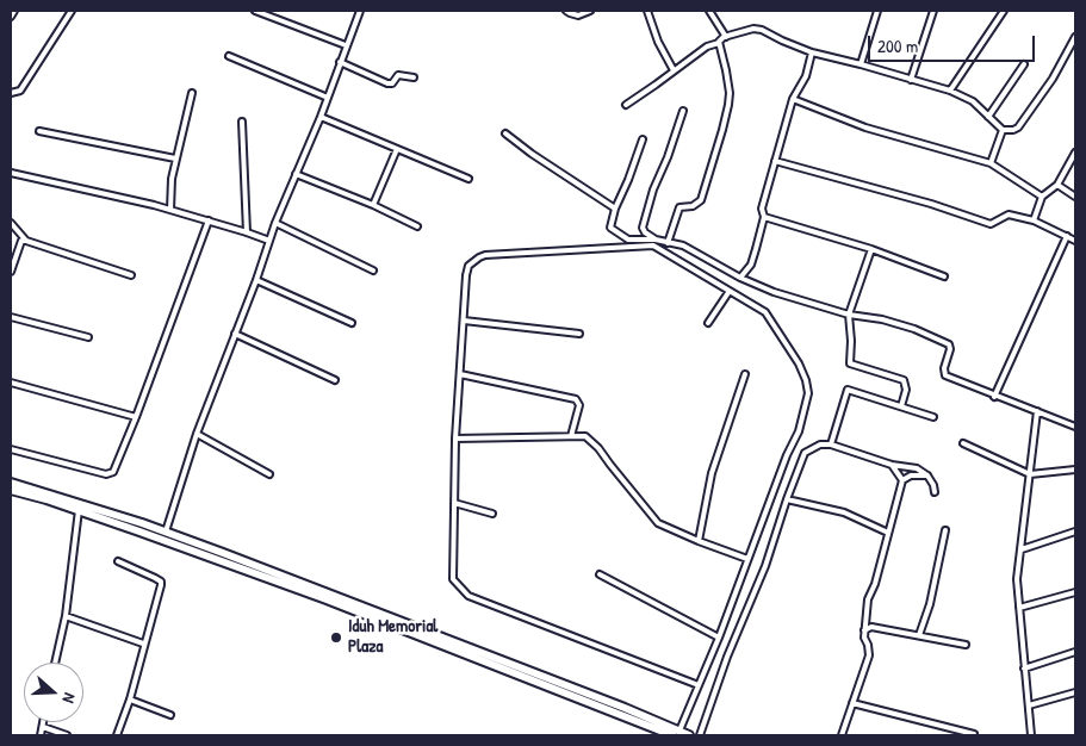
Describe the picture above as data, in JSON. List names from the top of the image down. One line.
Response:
{"places":["Iduh Memorial Plaza"],"scale_bar":"200 m","north":"right"}
